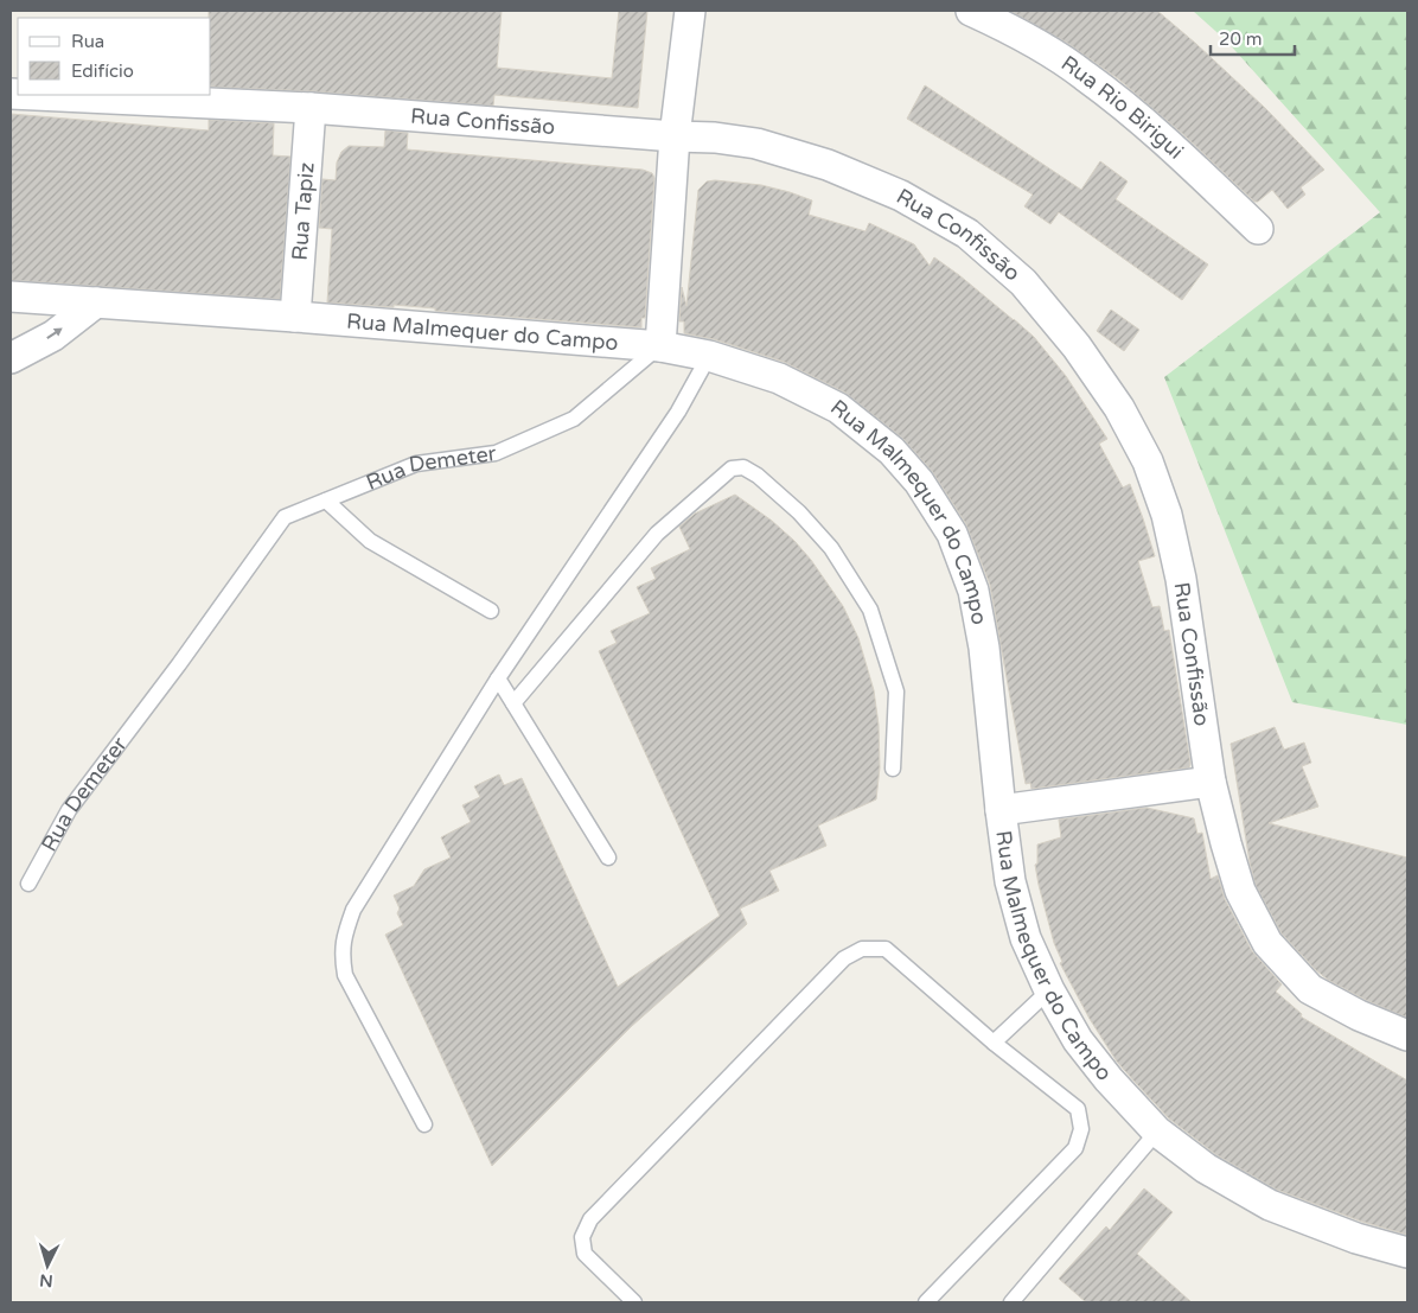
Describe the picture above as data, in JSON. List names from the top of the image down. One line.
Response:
{"streets":{"street":["Rua Rio Birigui","Rua Confissão","Rua Tapiz","Rua Malmequer do Campo"],"lane":["Rua Demeter"]},"crossings":[["Rua Confissão","Rua Tapiz"],["Rua Tapiz","Rua Malmequer do Campo"],["Rua Malmequer do Campo","Rua Demeter"]],"legend":["Rua","Edifício"],"scale_bar":"20 m","north":"bottom"}
